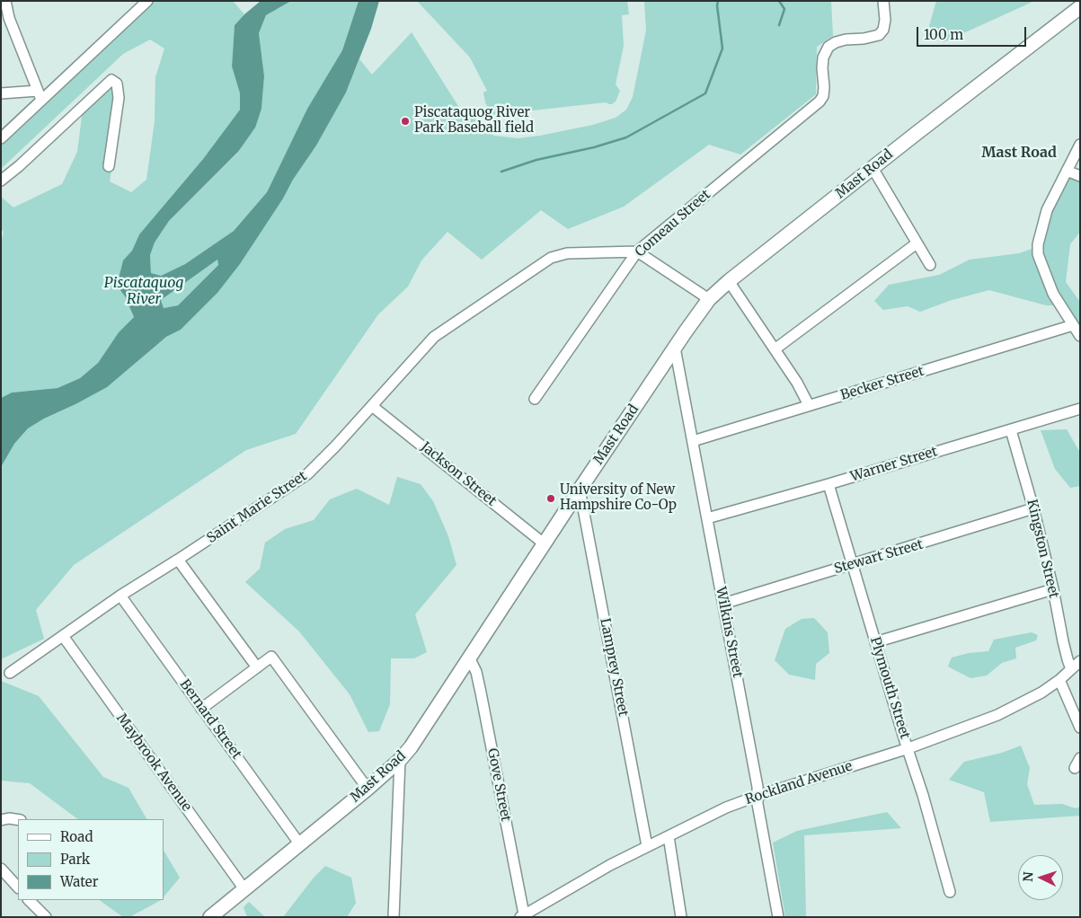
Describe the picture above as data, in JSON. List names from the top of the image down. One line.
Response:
{"streets":{"main road":["Mast Road"],"street":["Comeau Street","Becker Street","Warner Street","Jackson Street","Saint Marie Street","Kingston Street","Stewart Street","Wilkins Street","Lamprey Street","Plymouth Street","Bernard Street","Maybrook Avenue","Rockland Avenue","Gove Street"]},"crossings":[["Mast Road","Jackson Street"],["Mast Road","Wilkins Street"],["Mast Road","Lamprey Street"],["Mast Road","Bernard Street"],["Mast Road","Maybrook Avenue"],["Mast Road","Gove Street"],["Comeau Street","Saint Marie Street"],["Becker Street","Wilkins Street"],["Warner Street","Kingston Street"],["Warner Street","Wilkins Street"],["Warner Street","Plymouth Street"],["Jackson Street","Saint Marie Street"],["Saint Marie Street","Bernard Street"],["Saint Marie Street","Maybrook Avenue"],["Kingston Street","Stewart Street"],["Kingston Street","Rockland Avenue"],["Stewart Street","Wilkins Street"],["Stewart Street","Plymouth Street"],["Wilkins Street","Rockland Avenue"],["Lamprey Street","Rockland Avenue"],["Plymouth Street","Rockland Avenue"],["Rockland Avenue","Gove Street"]],"districts":["Mast Road"],"water":["Piscataquog River"],"places":["Piscataquog River Park Baseball field","University of New Hampshire Co-Op"],"legend":["Road","Park","Water"],"scale_bar":"100 m","north":"left"}
